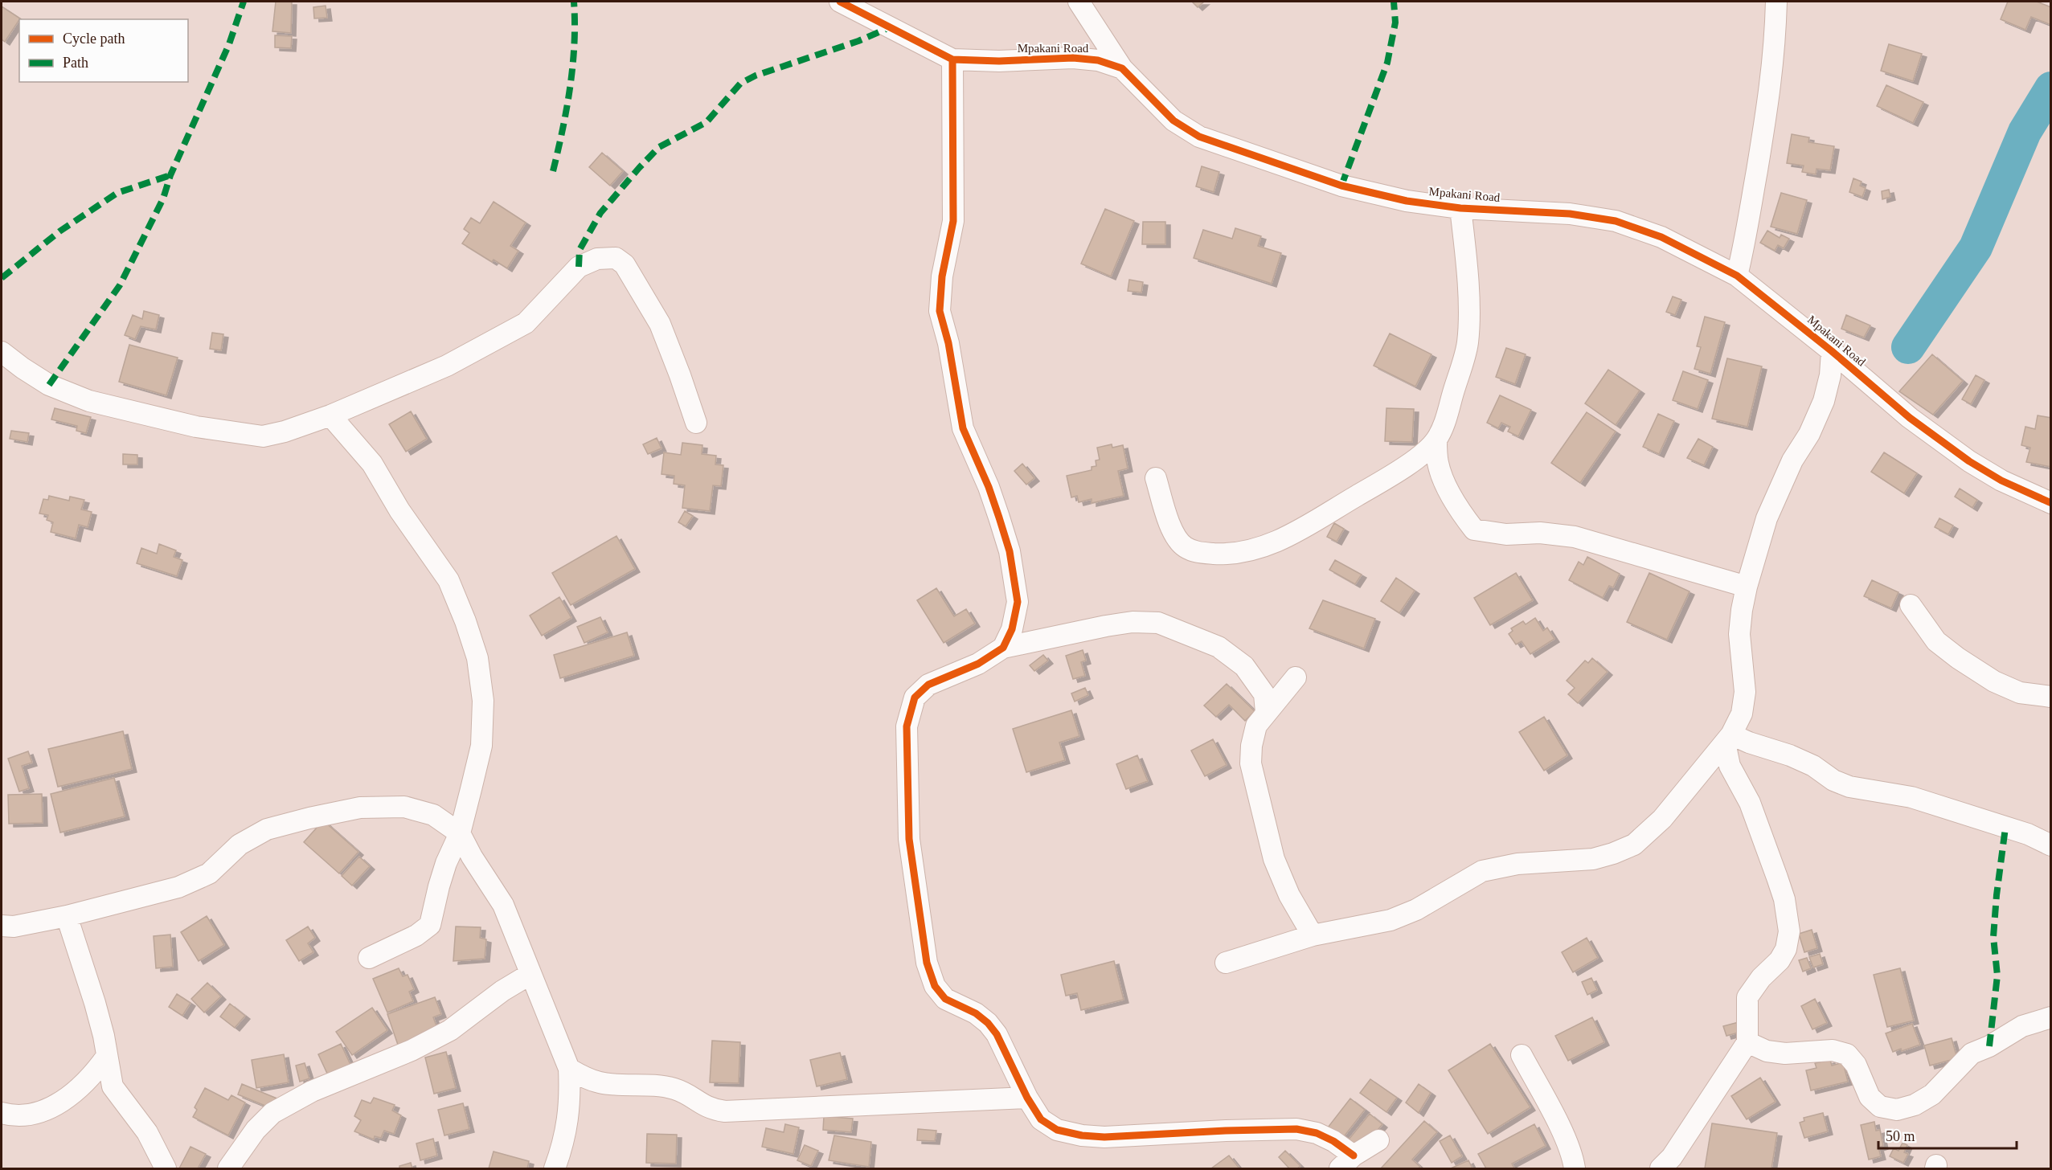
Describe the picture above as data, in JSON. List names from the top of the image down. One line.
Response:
{"streets":{"street":["Mpakani Road"]},"legend":["Cycle path","Path"],"scale_bar":"50 m"}
